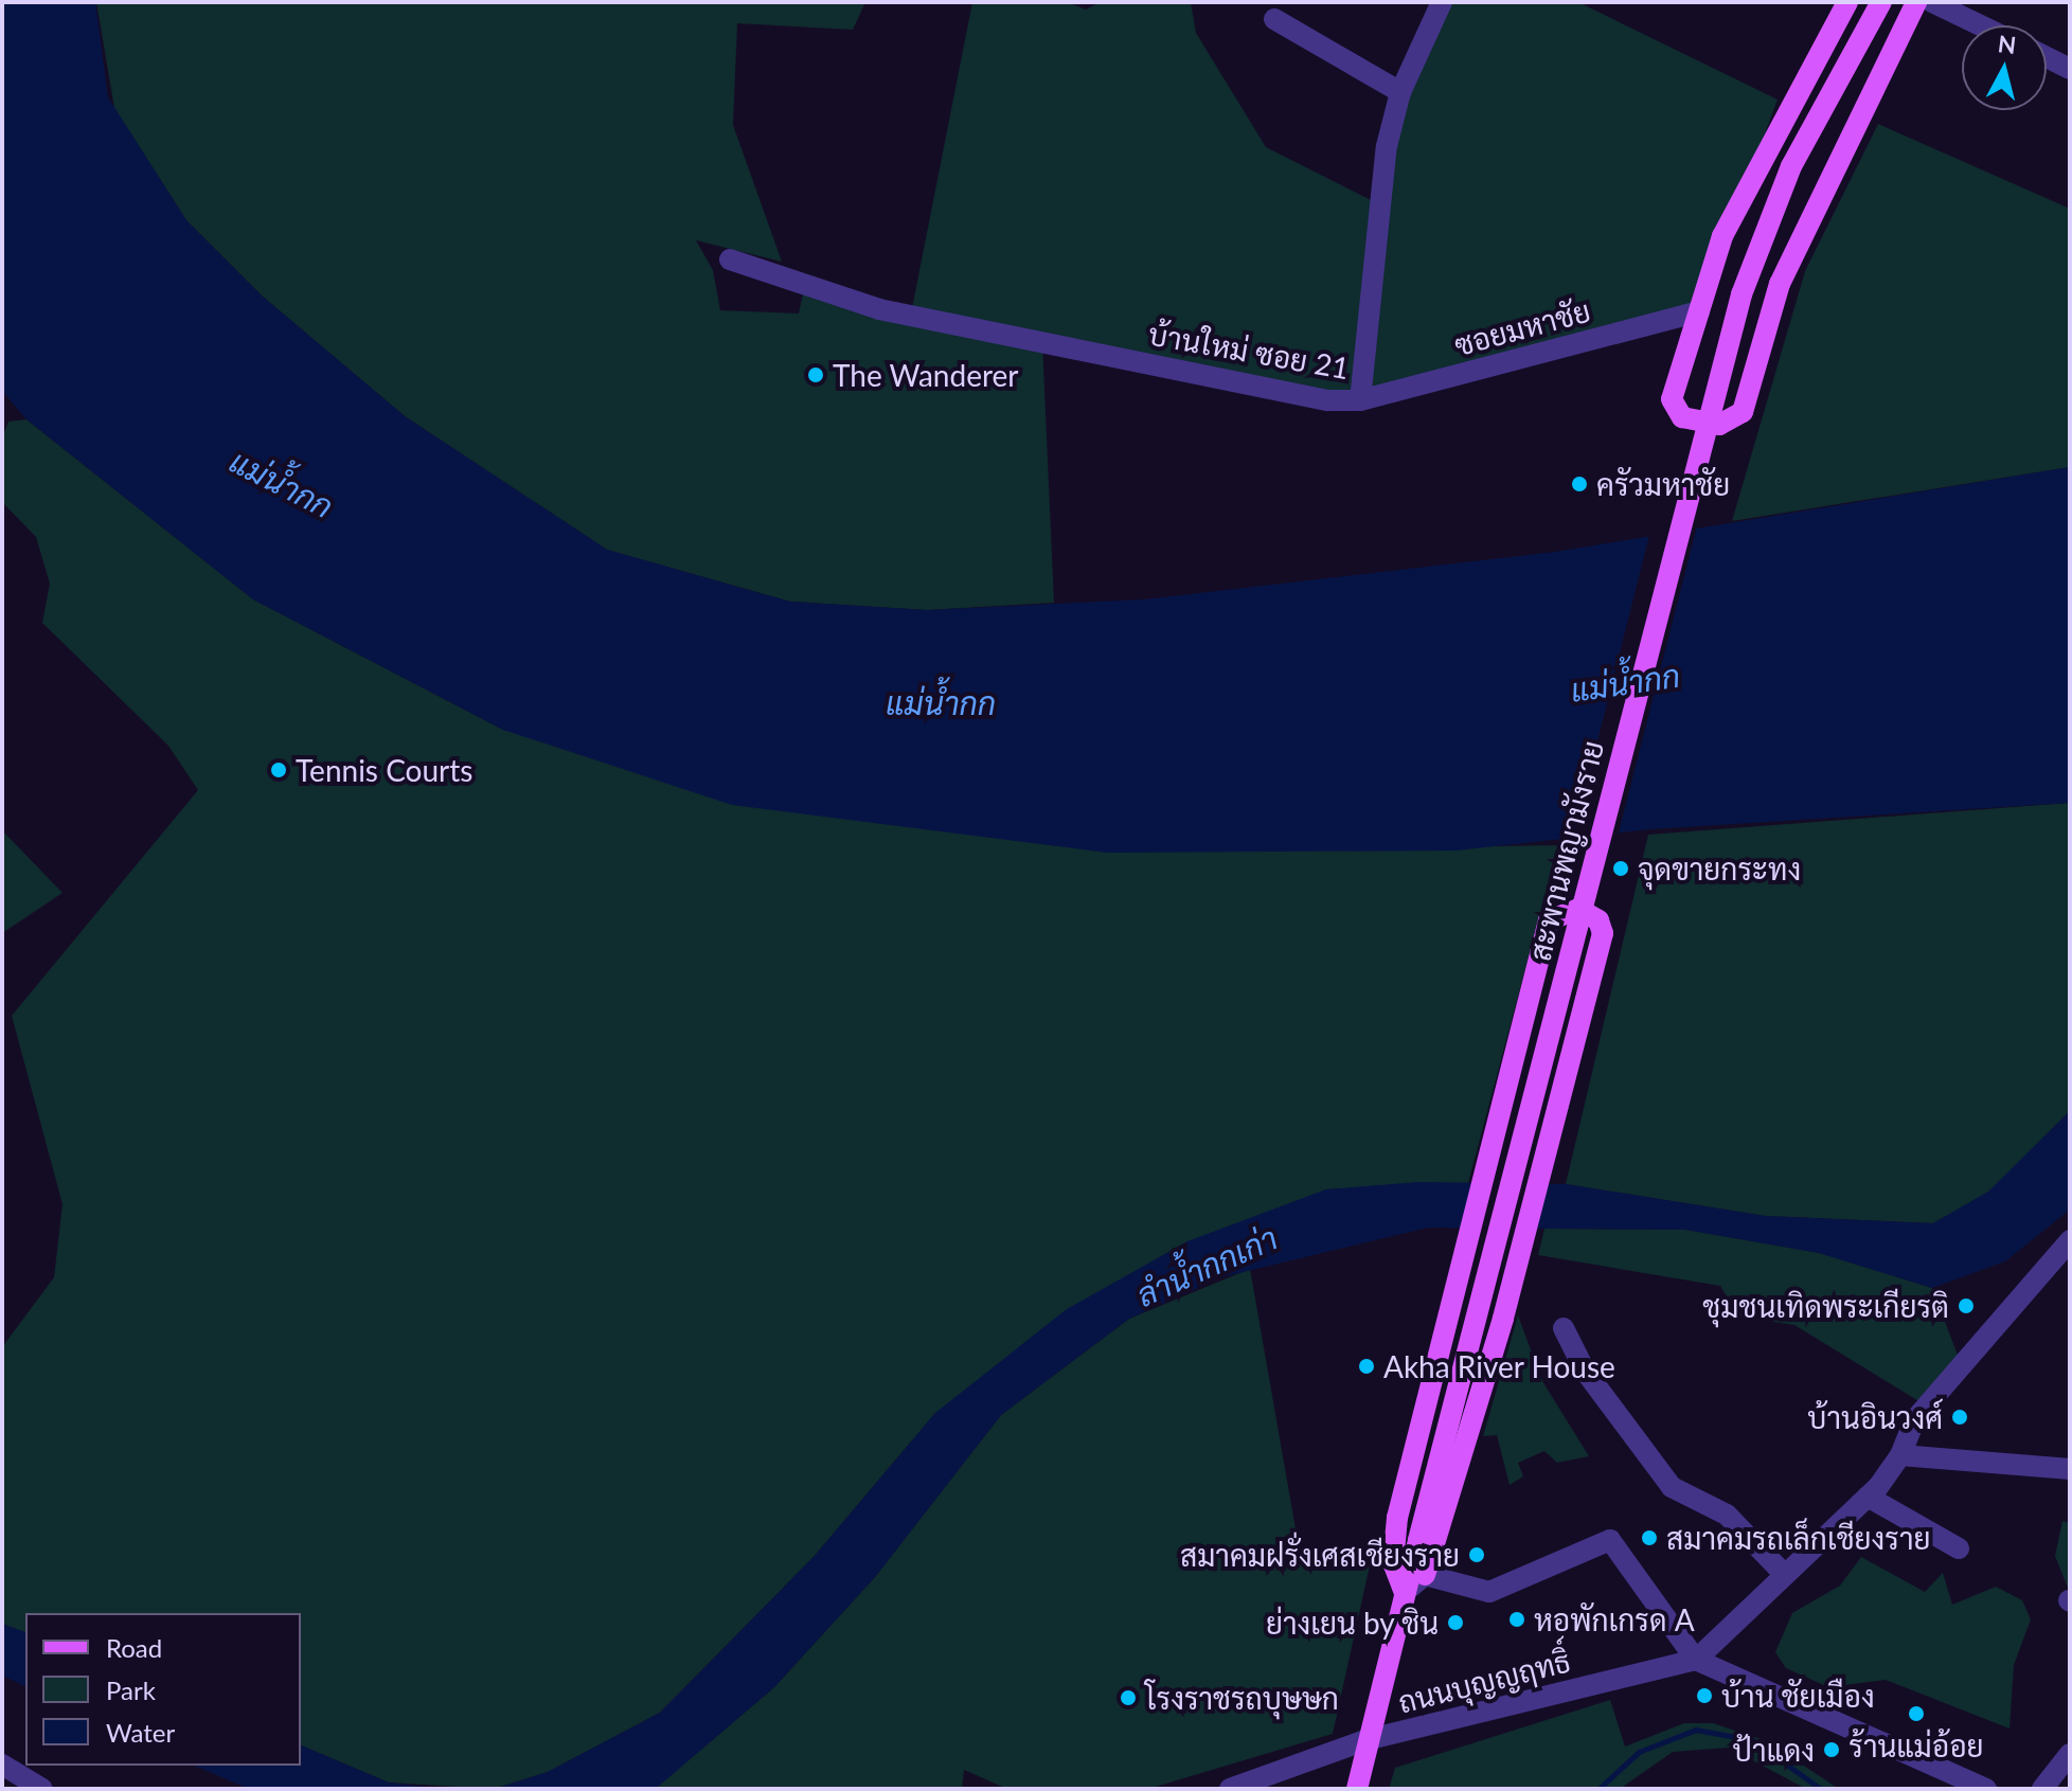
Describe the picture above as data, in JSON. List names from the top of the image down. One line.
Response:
{"streets":{"main road":["สะพานพญามังราย"],"street":["ซอยมหาชัย","บ้านใหม่ ซอย 21","ถนนบุญญฤทธิ์"]},"crossings":[["ซอยมหาชัย","บ้านใหม่ ซอย 21"],["สะพานพญามังราย","ถนนบุญญฤทธิ์"]],"water":["แม่น้ำกก","ลำน้ำกกเก่า"],"places":["The Wanderer","ครัวมหาชัย","Tennis Courts","จุดขายกระทง","ชุมชนเทิดพระเกียรติ","Akha River House","บ้านอินวงศ์","สมาคมรถเล็กเชียงราย","สมาคมฝรั่งเศสเชียงราย","หอพักเกรด A","ย่างเยน by ชิน","บ้าน ชัยเมือง","โรงราชรถบุษษก","ร้านแม่อ้อย","ป้าแดง"],"legend":["Road","Park","Water"],"north":"top"}
